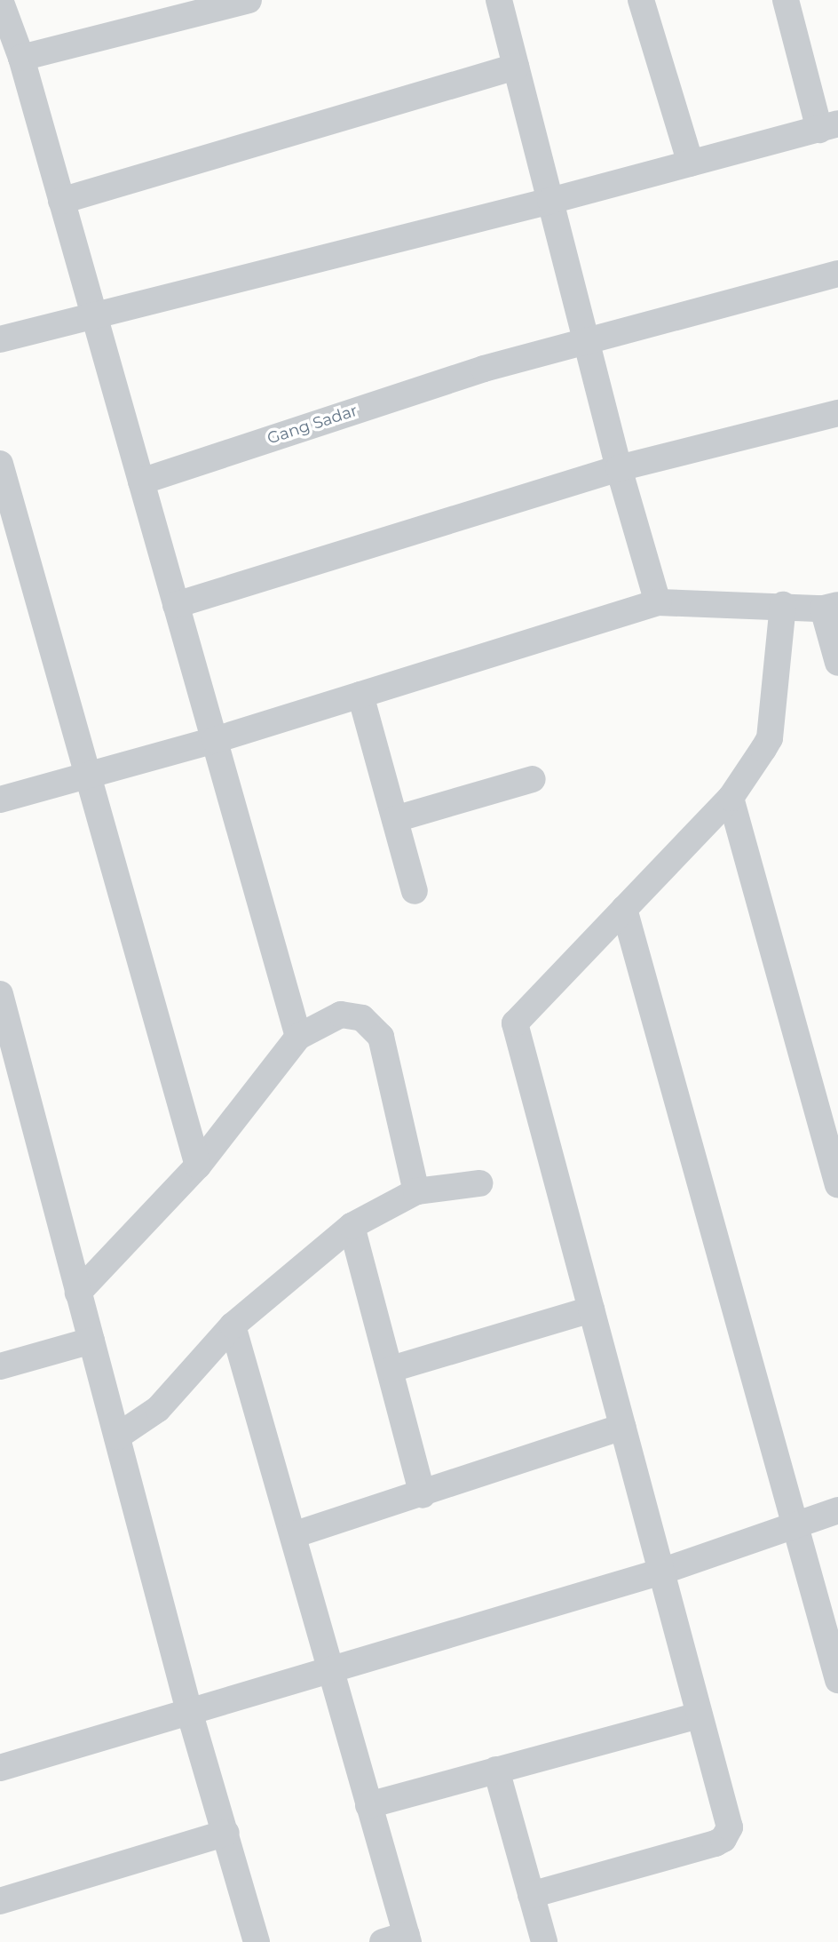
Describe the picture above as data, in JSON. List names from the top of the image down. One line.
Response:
{"streets":{"street":["Gang Sadar"]}}
